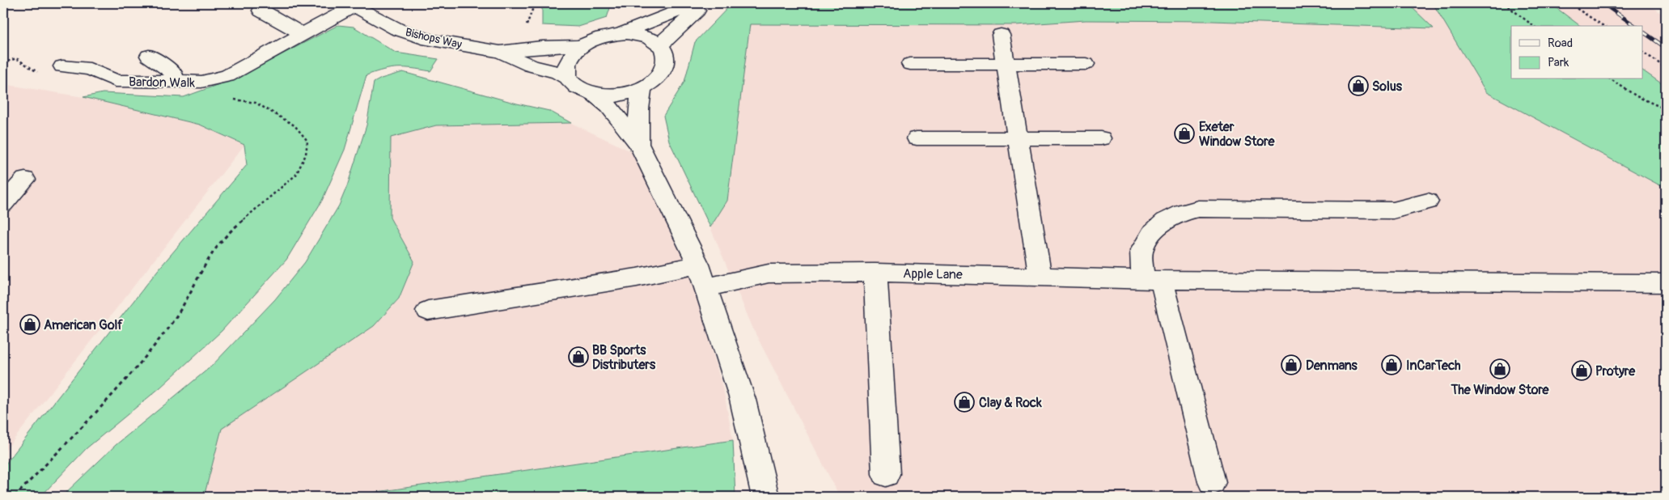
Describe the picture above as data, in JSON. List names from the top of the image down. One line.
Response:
{"streets":{"street":["Bishops Way","Bardon Walk","Apple Lane"]},"crossings":[["Bishops Way","Bardon Walk"]],"places":{"shop":["Solus","Exeter Window Store","American Golf","BB Sports Distributers","Denmans","InCarTech","The Window Store","Protyre","Clay & Rock"]},"legend":["Road","Park"]}
